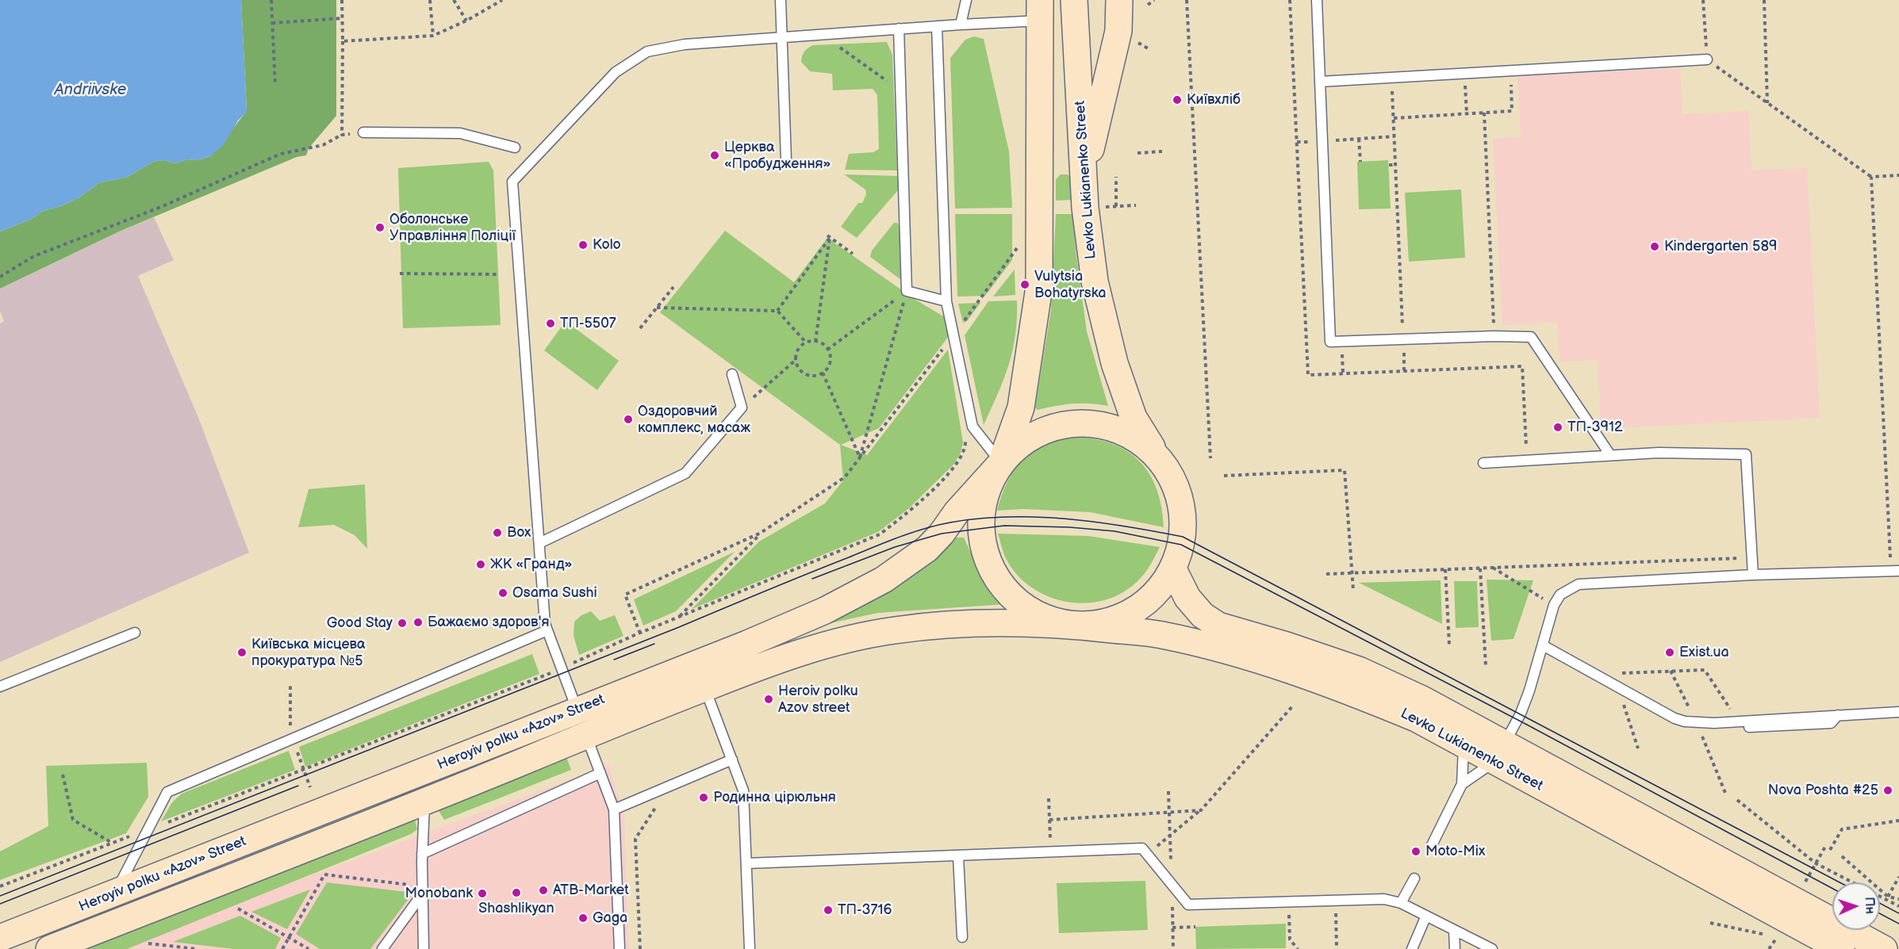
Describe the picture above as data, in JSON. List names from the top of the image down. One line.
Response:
{"streets":{"main road":["Levko Lukianenko Street","Heroyiv polku «Azov» Street"]},"crossings":[["Levko Lukianenko Street","Heroyiv polku «Azov» Street"]],"water":["Andriivske"],"places":["Київхліб","Церква «Пробудження»","Оболонське Управління Поліції","Kolo","Kindergarten 589","Vulytsia Bohatyrska","ТП-5507","Оздоровчий комплекс, масаж","ТП-3912","Box","ЖК «Гранд»","Osama Sushi","Бажаємо здоров'я","Good Stay","Київська місцева прокуратура №5","Exist.ua","Heroiv polku Azov street","Nova Poshta #25","Родинна цірюльня","Moto-Mix","ATB-Market","Shashlikyan","Monobank","ТП-3716","Gaga"],"north":"right"}
